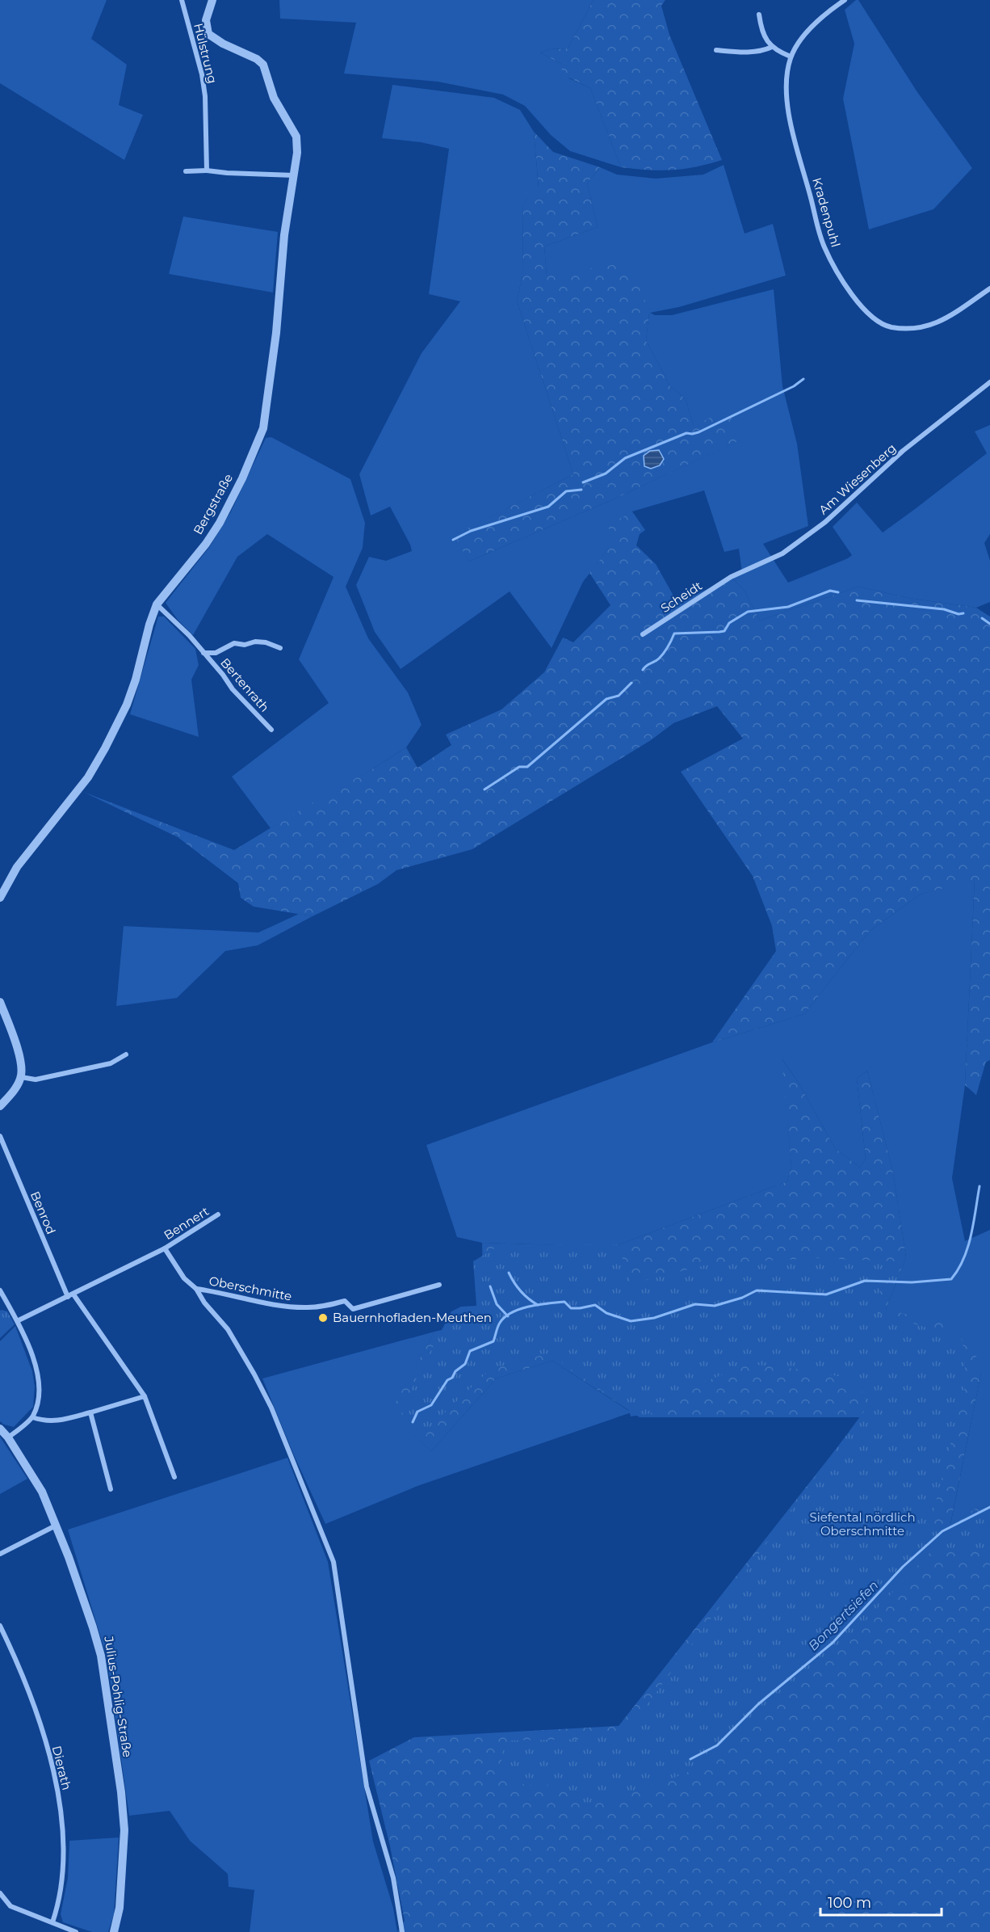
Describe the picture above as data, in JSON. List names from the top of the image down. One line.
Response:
{"streets":{"street":["Hülstrung","Kradenpuhl","Am Wiesenberg","Bergstraße","Scheidt","Bertenrath","Benrod","Bennert","Oberschmitte","Julius-Pohlig-Straße","Dierath"]},"crossings":[["Am Wiesenberg","Scheidt"],["Bergstraße","Bertenrath"],["Bennert","Oberschmitte"]],"water":["Bongertsiefen"],"parks":["Siefental nördlich Oberschmitte"],"places":["Bauernhofladen-Meuthen"],"scale_bar":"100 m"}
